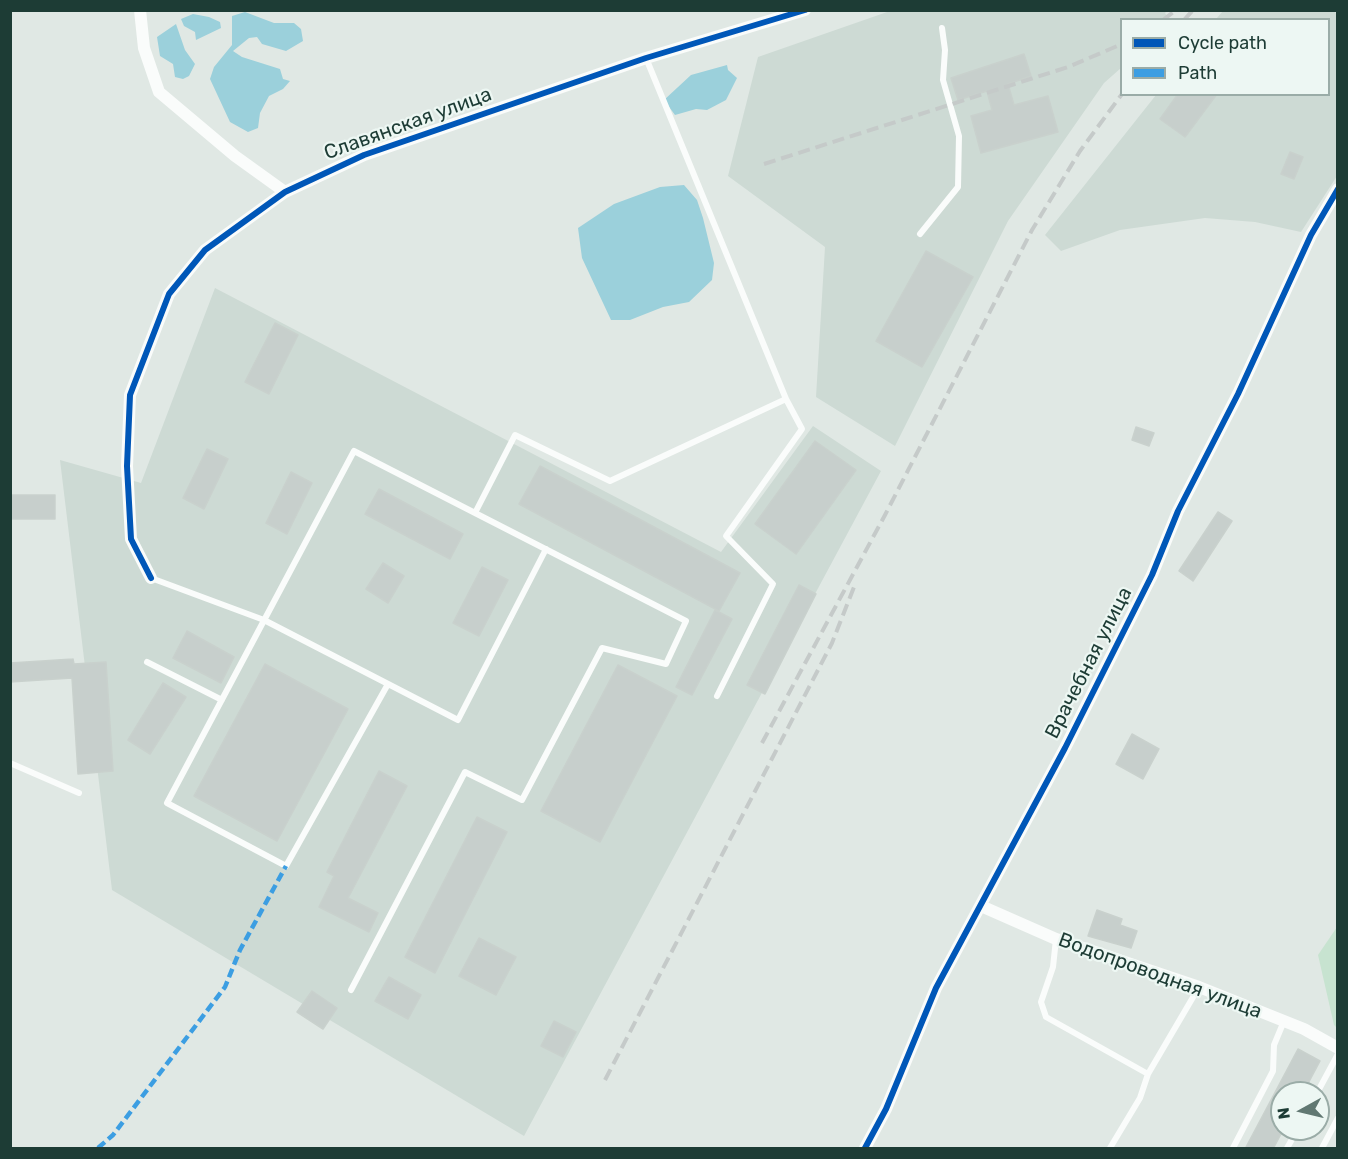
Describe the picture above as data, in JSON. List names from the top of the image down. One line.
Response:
{"streets":{"street":["Славянская улица","Врачебная улица","Водопроводная улица"]},"crossings":[["Врачебная улица","Водопроводная улица"]],"legend":["Cycle path","Path"],"north":"left"}
